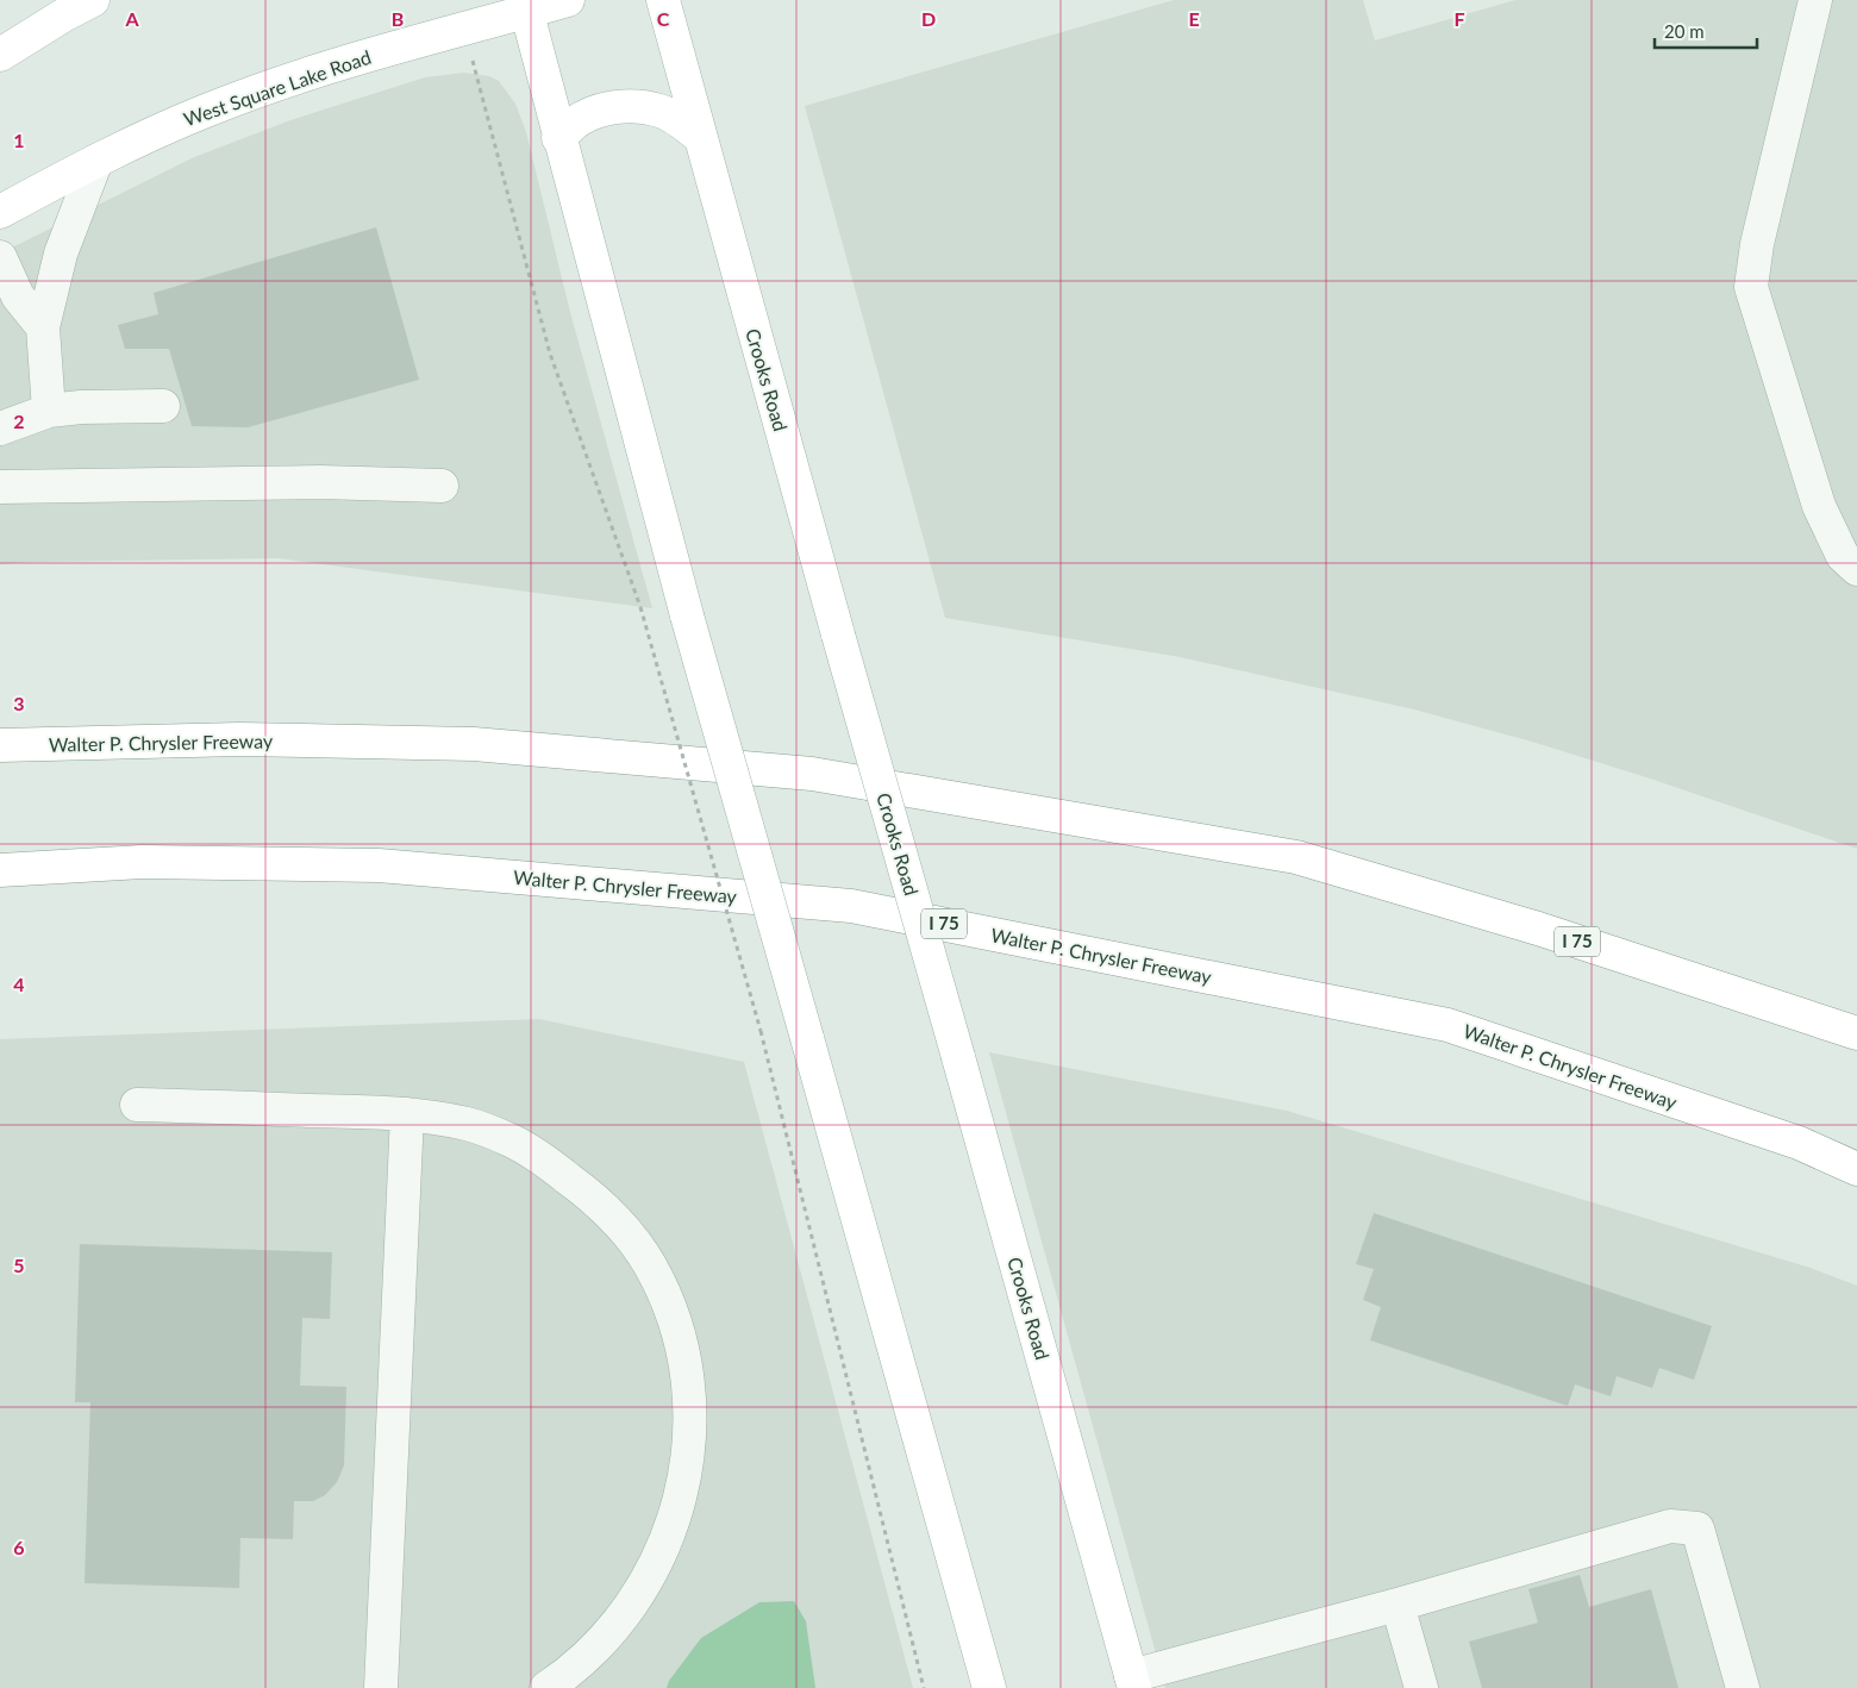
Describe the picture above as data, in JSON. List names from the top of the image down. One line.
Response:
{"streets":{"main road":["West Square Lake Road","Crooks Road","Walter P. Chrysler Freeway","I 75"]},"scale_bar":"20 m","grid":{"columns":["A","B","C","D","E","F"],"rows":["1","2","3","4","5","6"]}}
